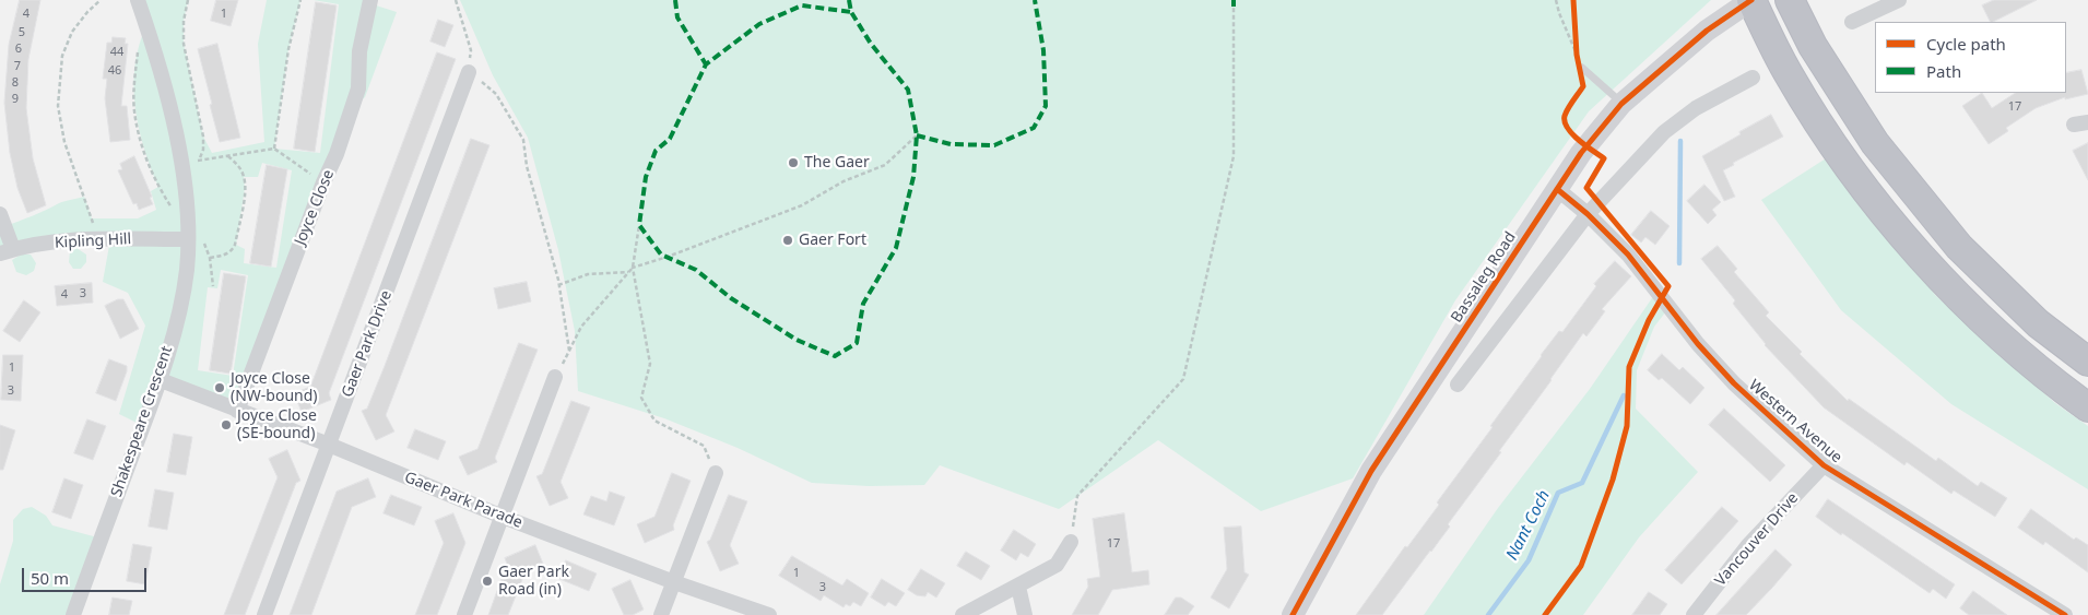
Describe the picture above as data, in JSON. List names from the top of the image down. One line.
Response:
{"streets":{"street":["Joyce Close","Kipling Hill","Bassaleg Road","Gaer Park Drive","Shakespeare Crescent","Western Avenue","Gaer Park Parade","Vancouver Drive"]},"crossings":[["Joyce Close","Gaer Park Parade"],["Kipling Hill","Shakespeare Crescent"],["Bassaleg Road","Western Avenue"],["Gaer Park Drive","Gaer Park Parade"],["Shakespeare Crescent","Gaer Park Parade"],["Western Avenue","Vancouver Drive"]],"water":["Nant Coch"],"places":["The Gaer","Gaer Fort","Joyce Close (NW-bound)","Joyce Close (SE-bound)","Gaer Park Road (in)"],"house_numbers":["4","1","5","6","44","7","46","8","9","17","3","4","1","3","17","1","3"],"legend":["Cycle path","Path"],"scale_bar":"50 m"}
